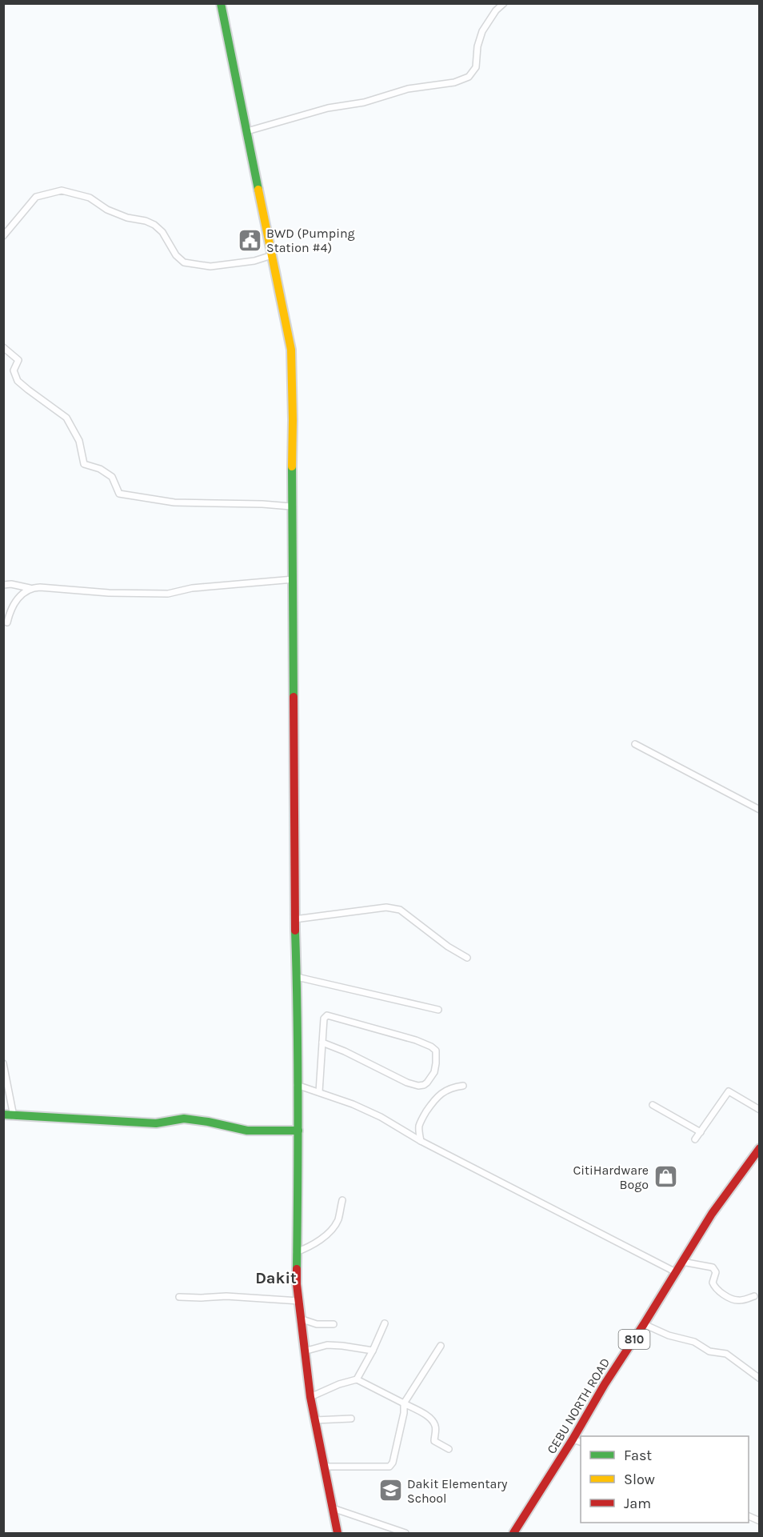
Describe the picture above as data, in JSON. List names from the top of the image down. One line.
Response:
{"streets":{"main road":["810","CEBU NORTH ROAD"]},"districts":["Dakit"],"places":{"public building":["BWD (Pumping Station #4)"],"shop":["CitiHardware Bogo"],"school or university":["Dakit Elementary School"]},"legend":["Fast","Slow","Jam"]}
